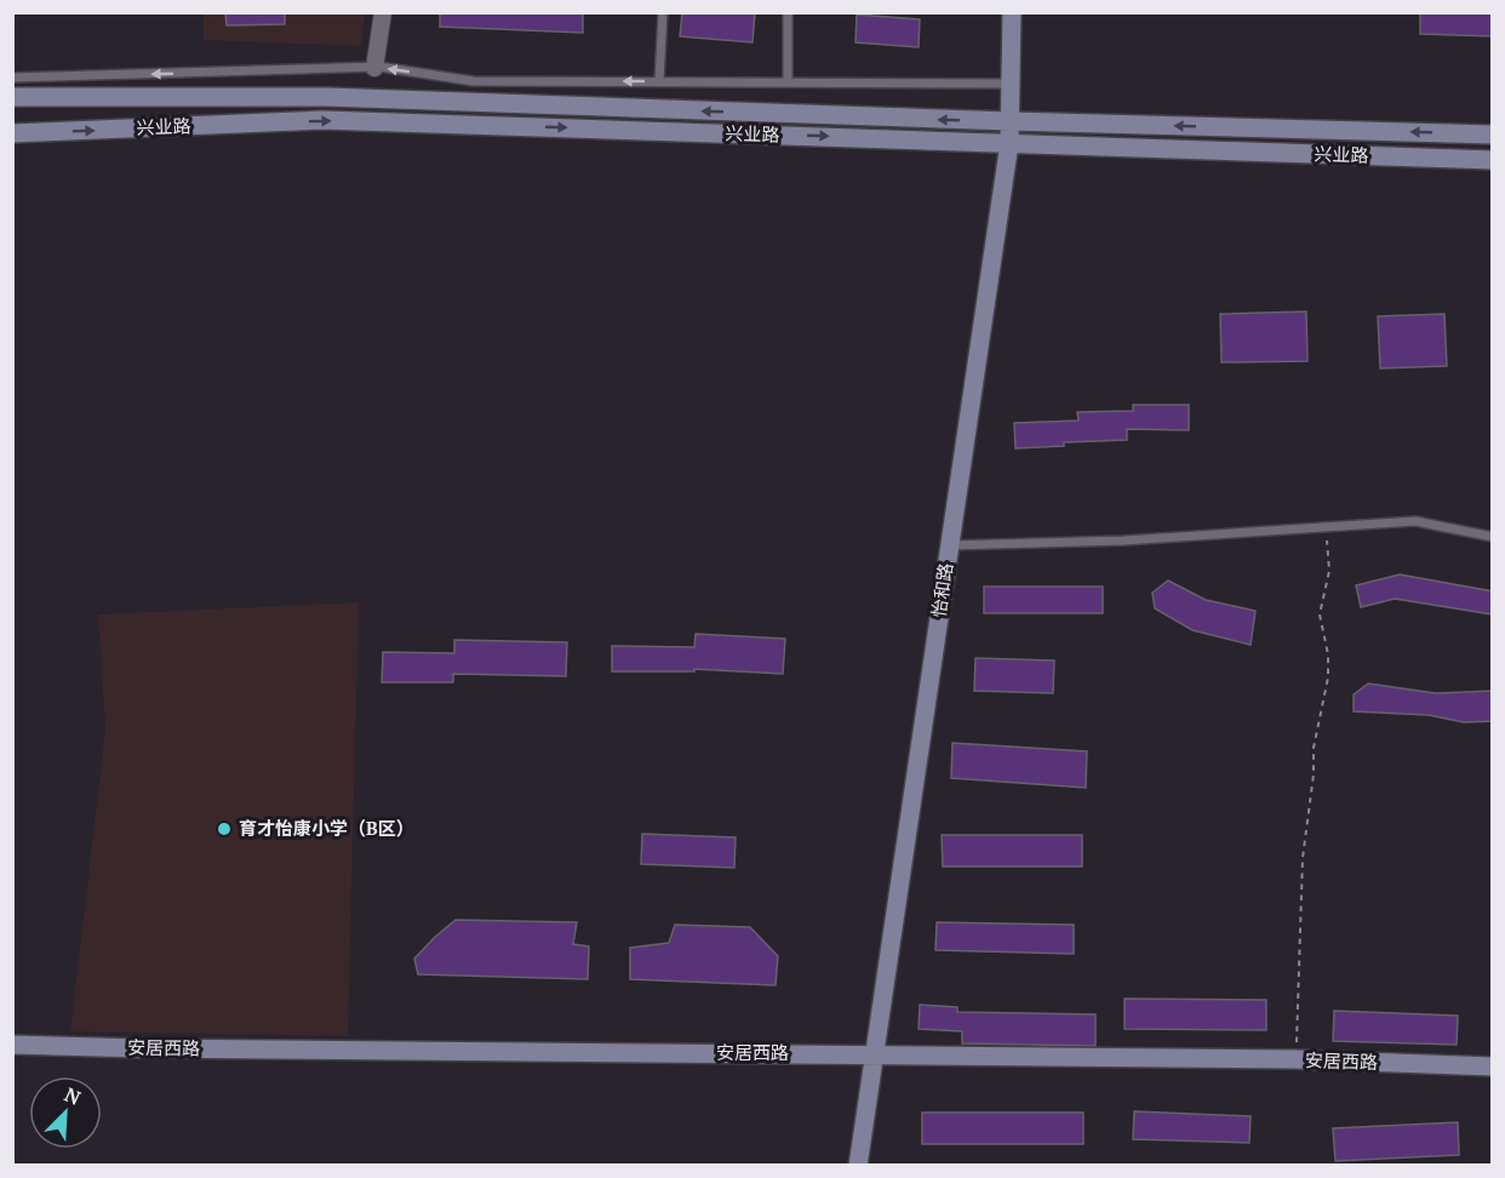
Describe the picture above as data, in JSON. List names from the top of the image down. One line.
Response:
{"streets":{"main road":["兴业路","怡和路","安居西路"]},"crossings":[["兴业路","怡和路"],["怡和路","安居西路"]],"places":["育才怡康小学（B区）"],"north":"top right"}
